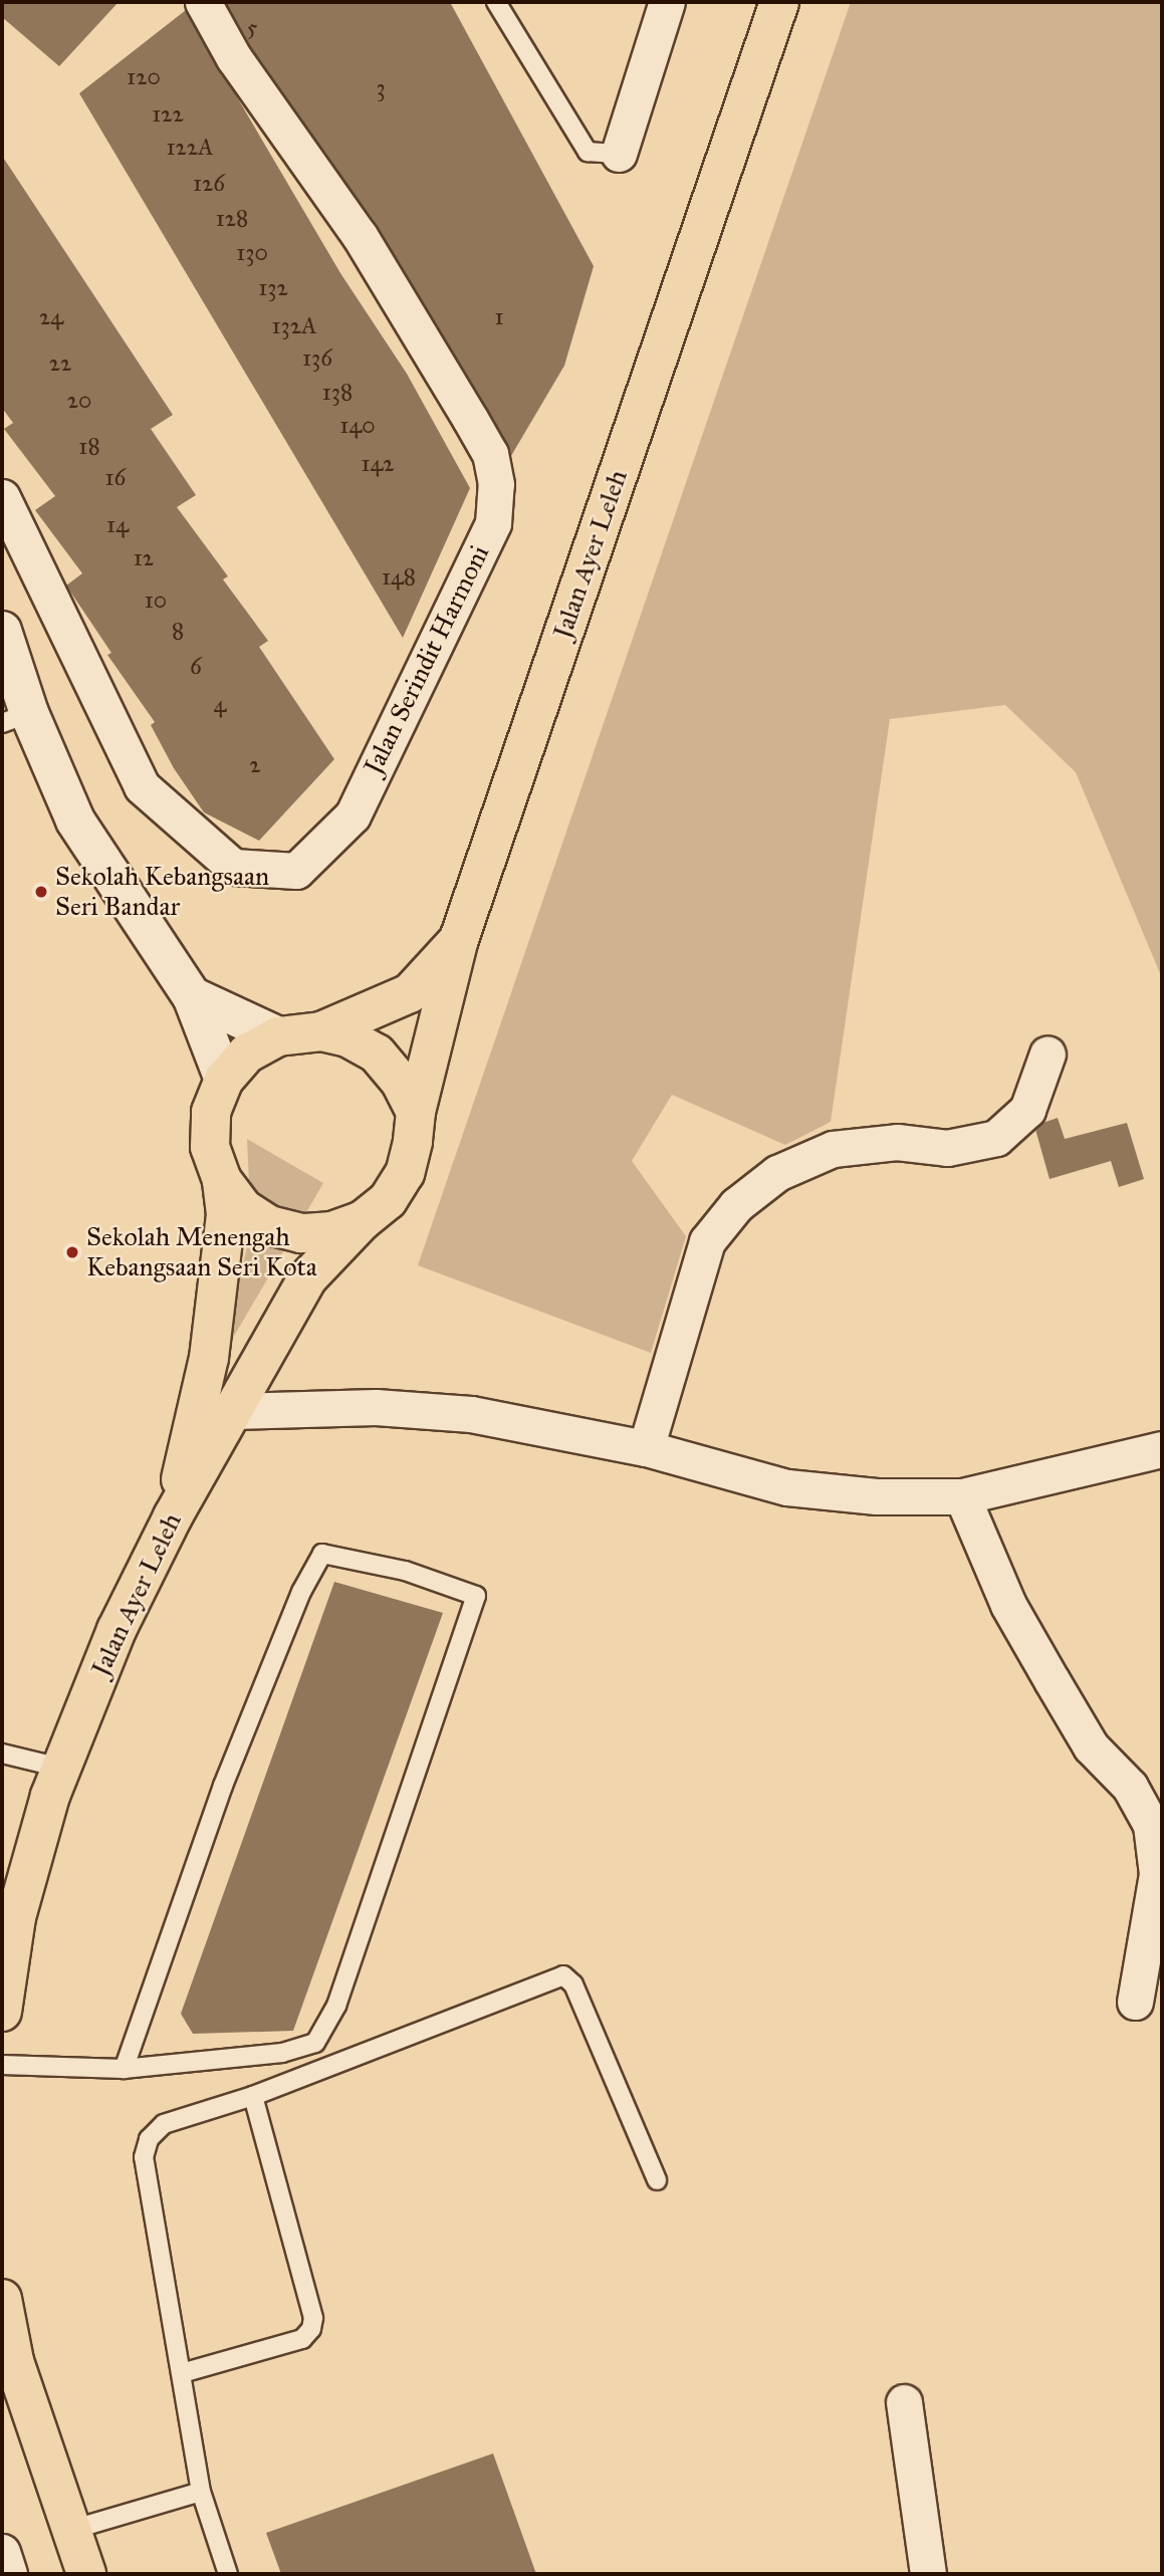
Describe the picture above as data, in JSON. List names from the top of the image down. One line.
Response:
{"streets":{"main road":["Jalan Ayer Leleh"],"street":["Jalan Serindit Harmoni"]},"places":["Sekolah Kebangsaan Seri Bandar","Sekolah Menengah Kebangsaan Seri Kota"],"house_numbers":["5","120","3","122","122A","126","128","130","132","24","1","132A","136","22","138","20","140","18","142","16","14","12","148","10","8","6","4","2"]}
